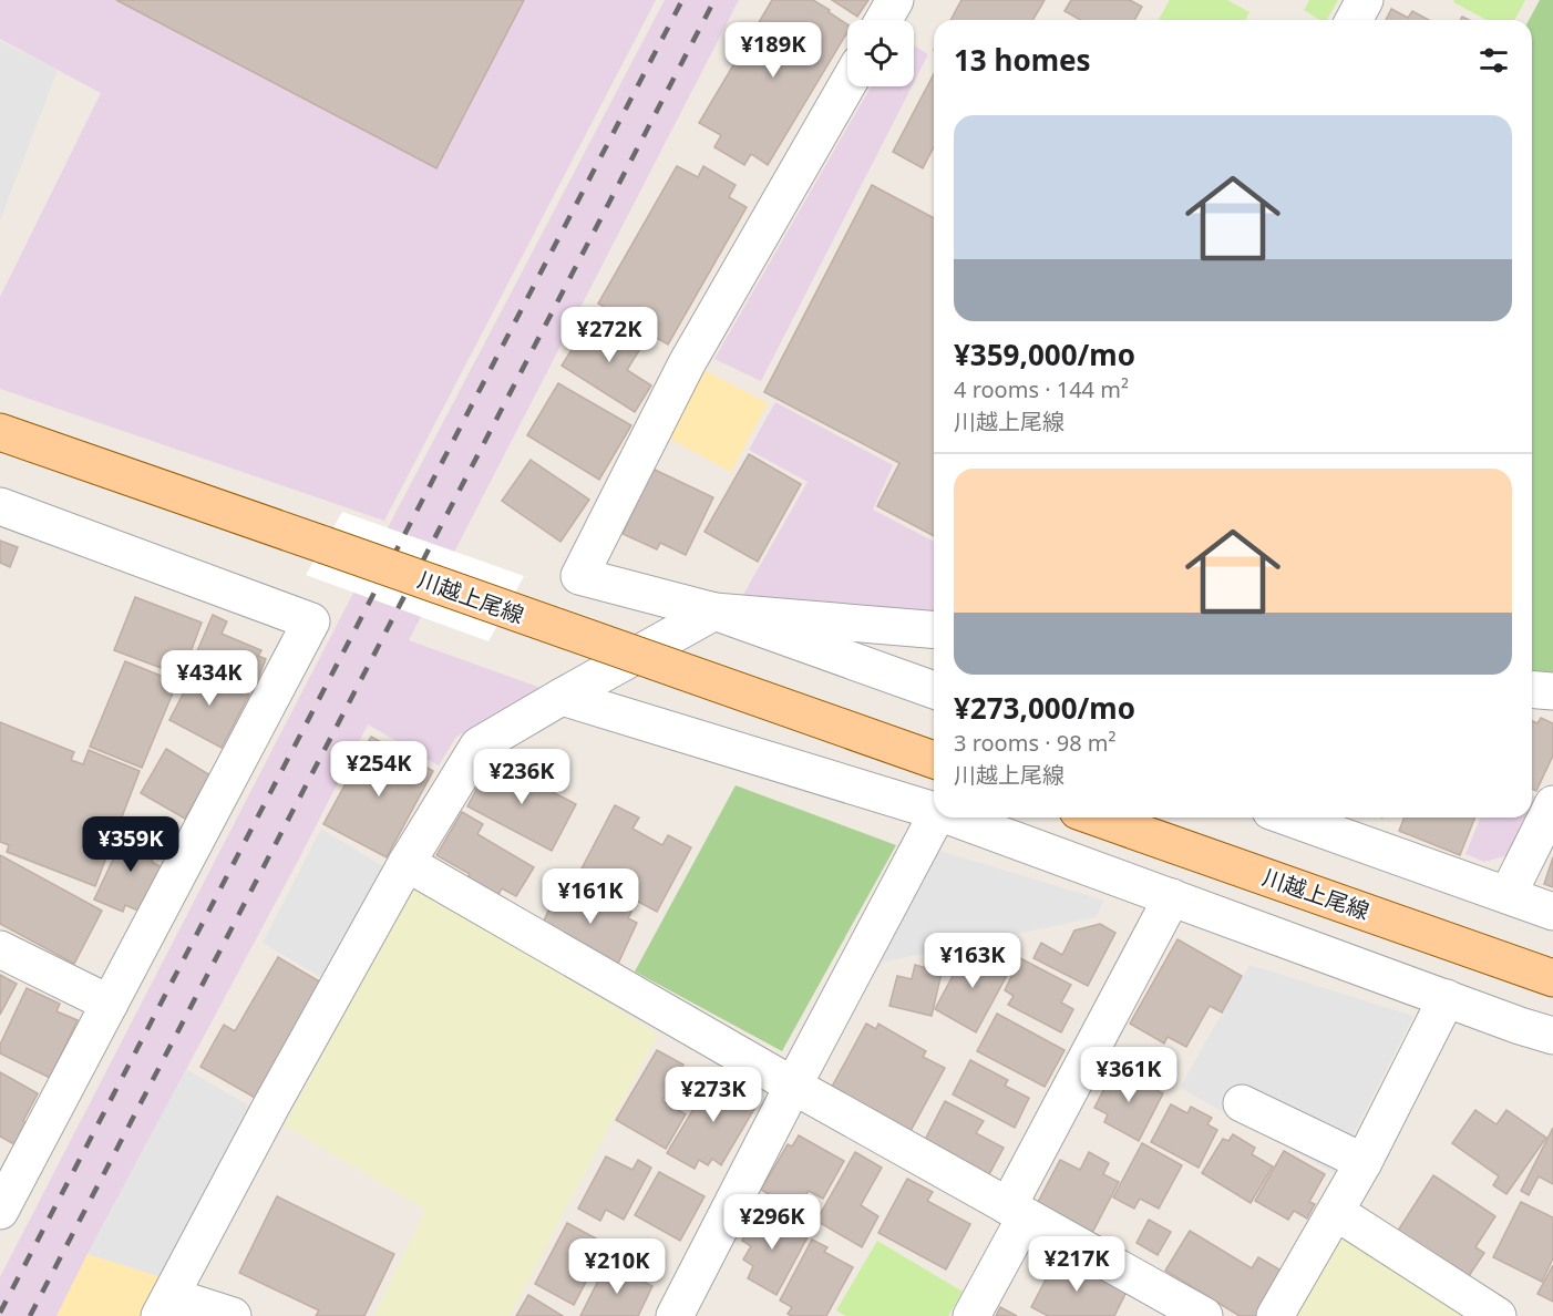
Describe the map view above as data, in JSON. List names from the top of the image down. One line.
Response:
{"streets":{"main road":["川越上尾線"]},"page":{"heading":"13 homes","price":["¥189K","¥272K","¥434K","¥254K","¥236K","¥359K","¥161K","¥163K","¥361K","¥273K","¥296K","¥217K","¥210K"],"list":[{"name":"¥359,000/mo","note":"4 rooms · 144 m² · 川越上尾線"},{"name":"¥273,000/mo","note":"3 rooms · 98 m² · 川越上尾線"}]}}
